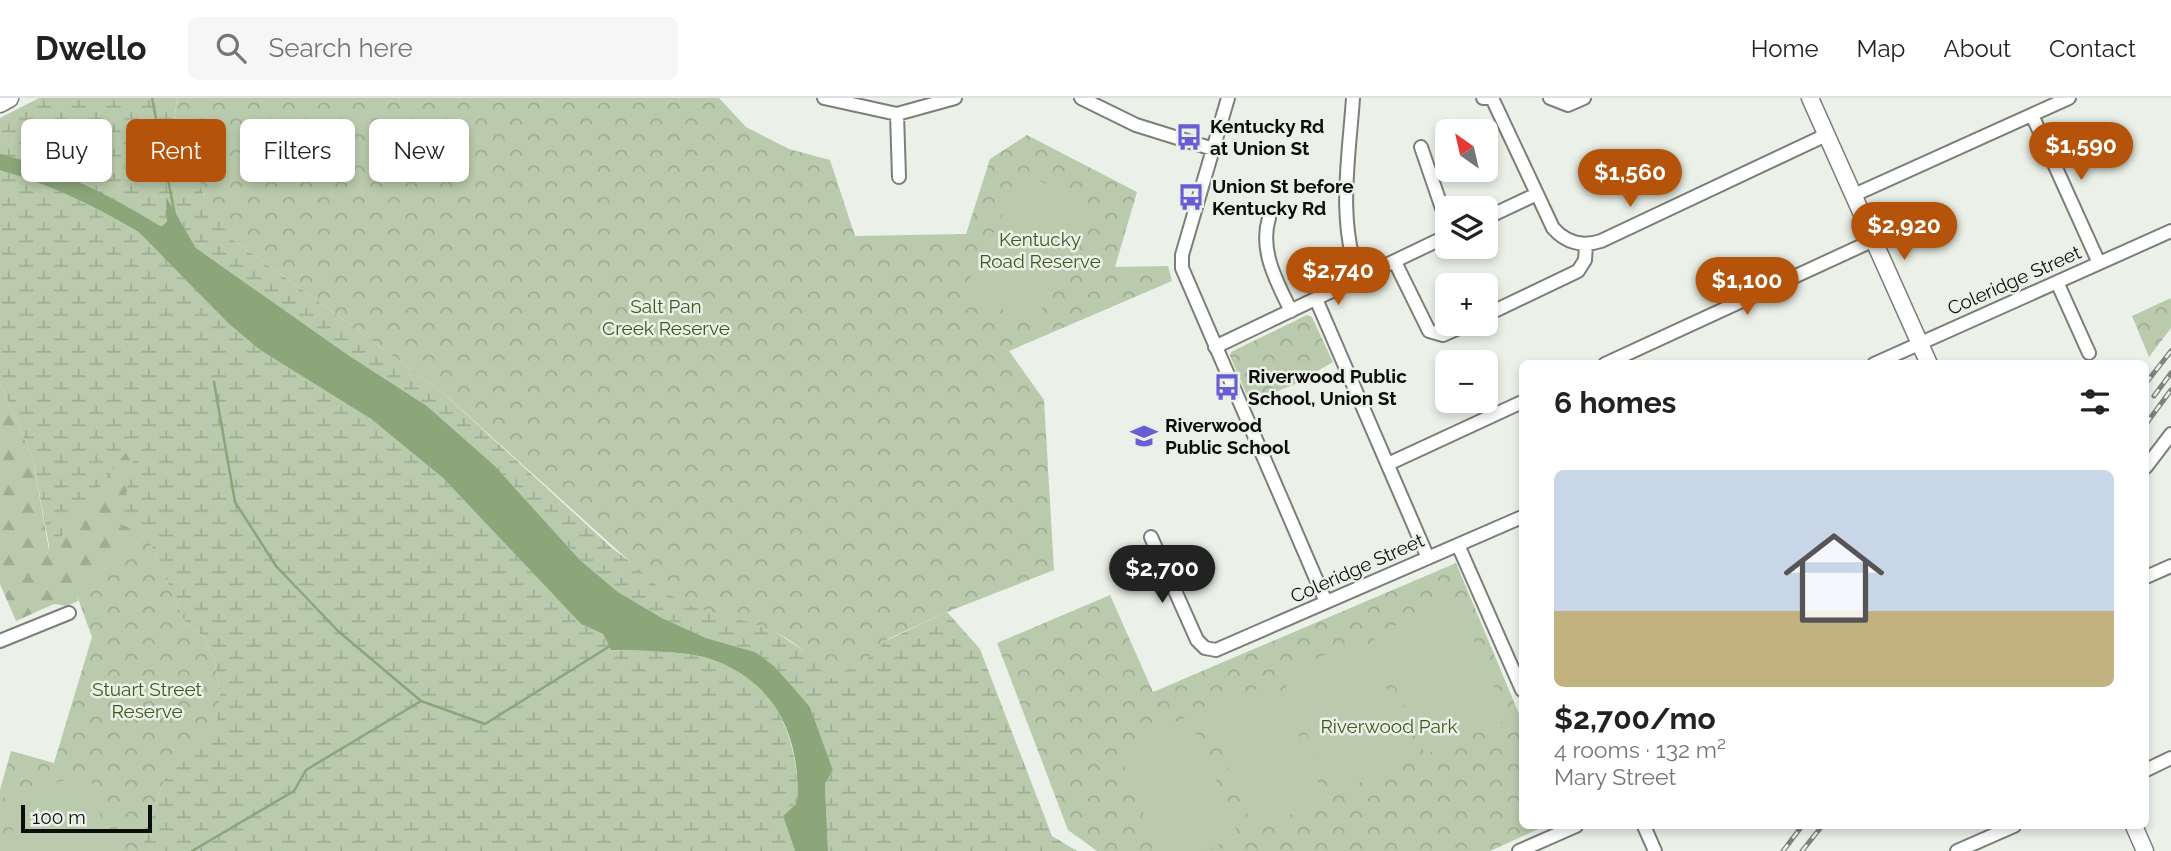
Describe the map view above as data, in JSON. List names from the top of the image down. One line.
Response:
{"streets":{"street":["Coleridge Street"]},"parks":["Kentucky Road Reserve","Salt Pan Creek Reserve","Stuart Street Reserve","Riverwood Park"],"places":{"bus stop":["Kentucky Rd at Union St","Union St before Kentucky Rd","Riverwood Public School, Union St"],"school or university":["Riverwood Public School"]},"scale_bar":"100 m","north":"top left","page":{"header":"Dwello","search":"Search here","nav":["Home","Map","About","Contact"],"map_buttons":["+","−"],"chip":["Buy","Rent","Filters","New"],"price":["$1,590","$1,560","$2,920","$2,740","$1,100","$2,700"],"heading":"6 homes","list":[{"name":"$2,700/mo","note":"4 rooms · 132 m² · Mary Street"}],"scale":"100 m"}}
